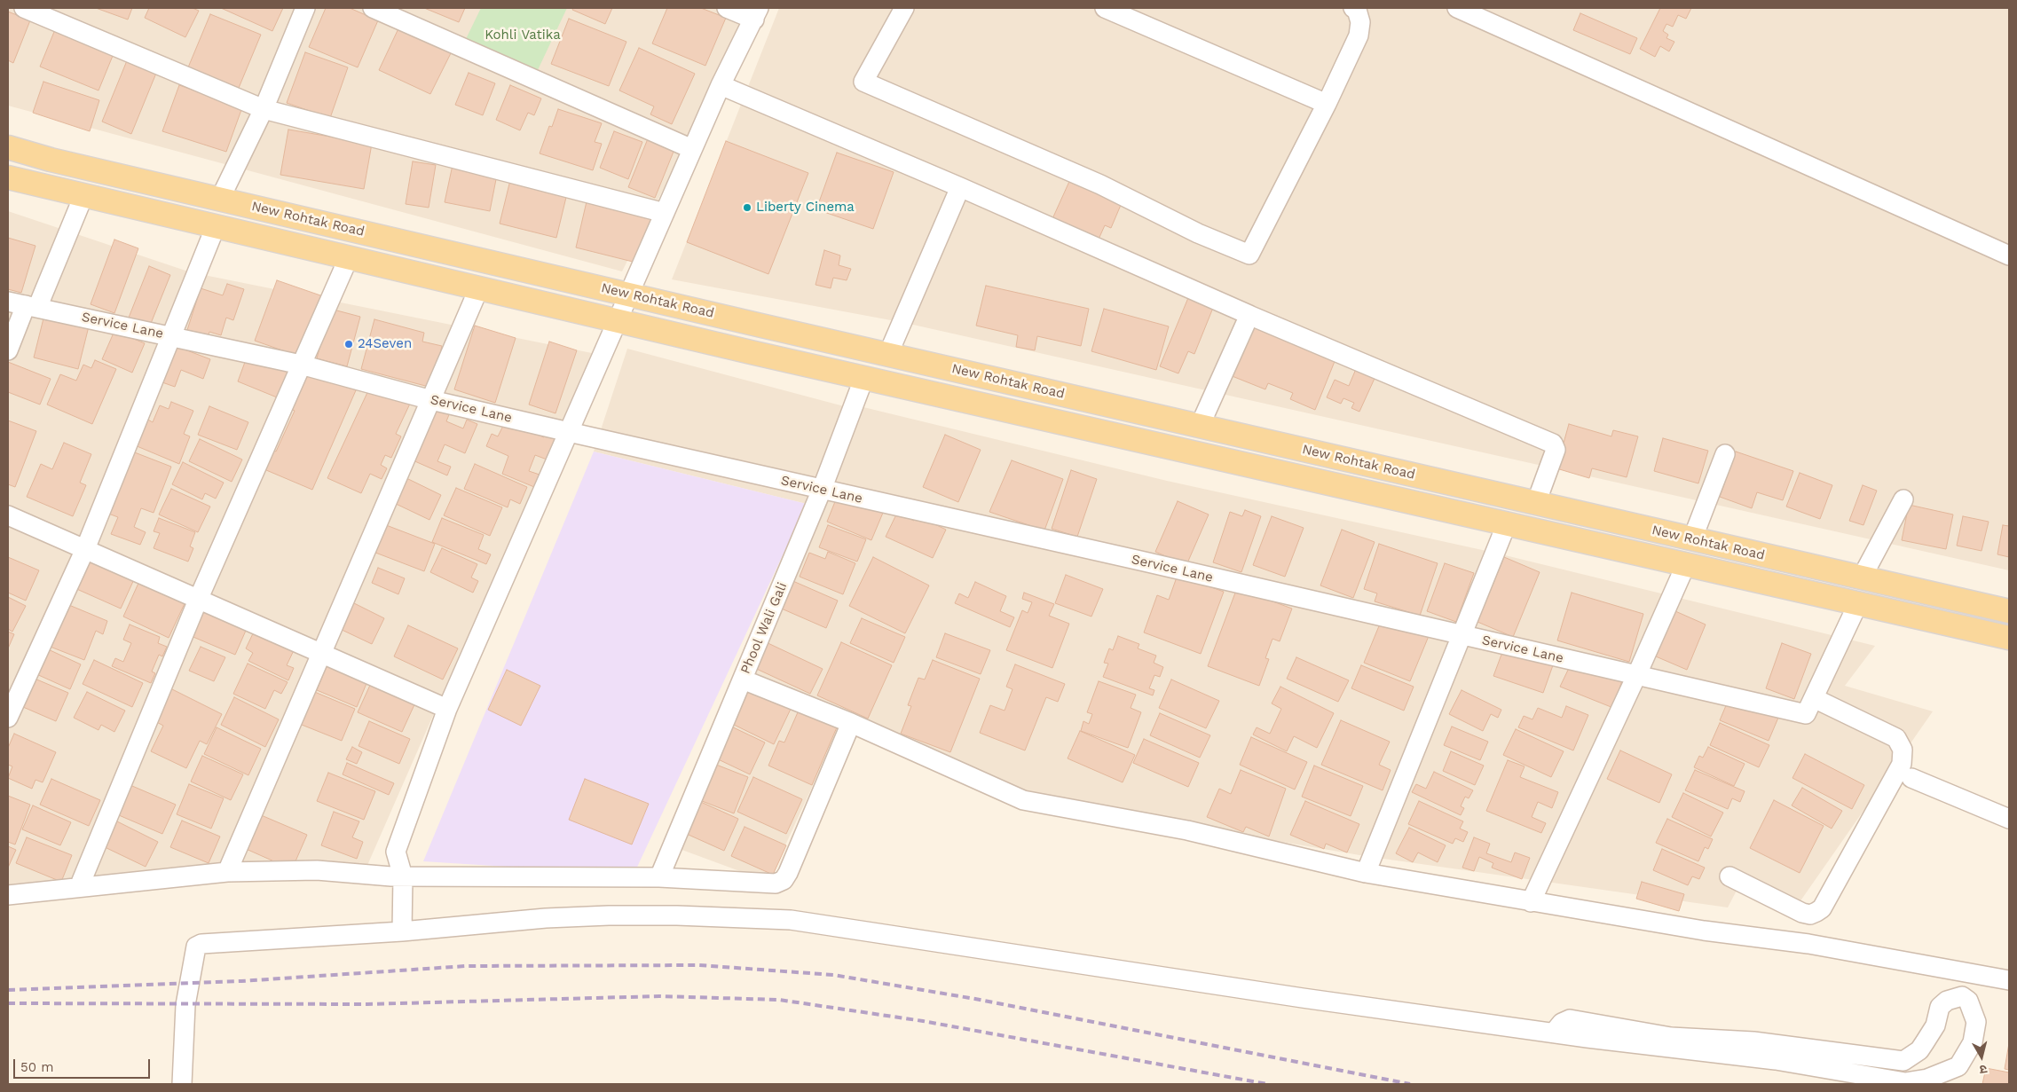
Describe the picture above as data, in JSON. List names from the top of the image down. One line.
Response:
{"streets":{"main road":["New Rohtak Road"],"street":["Service Lane","Phool Wali Gali"]},"crossings":[["New Rohtak Road","Phool Wali Gali"],["Service Lane","Phool Wali Gali"]],"parks":["Kohli Vatika"],"places":["Liberty Cinema","24Seven"],"scale_bar":"50 m","north":"bottom"}
